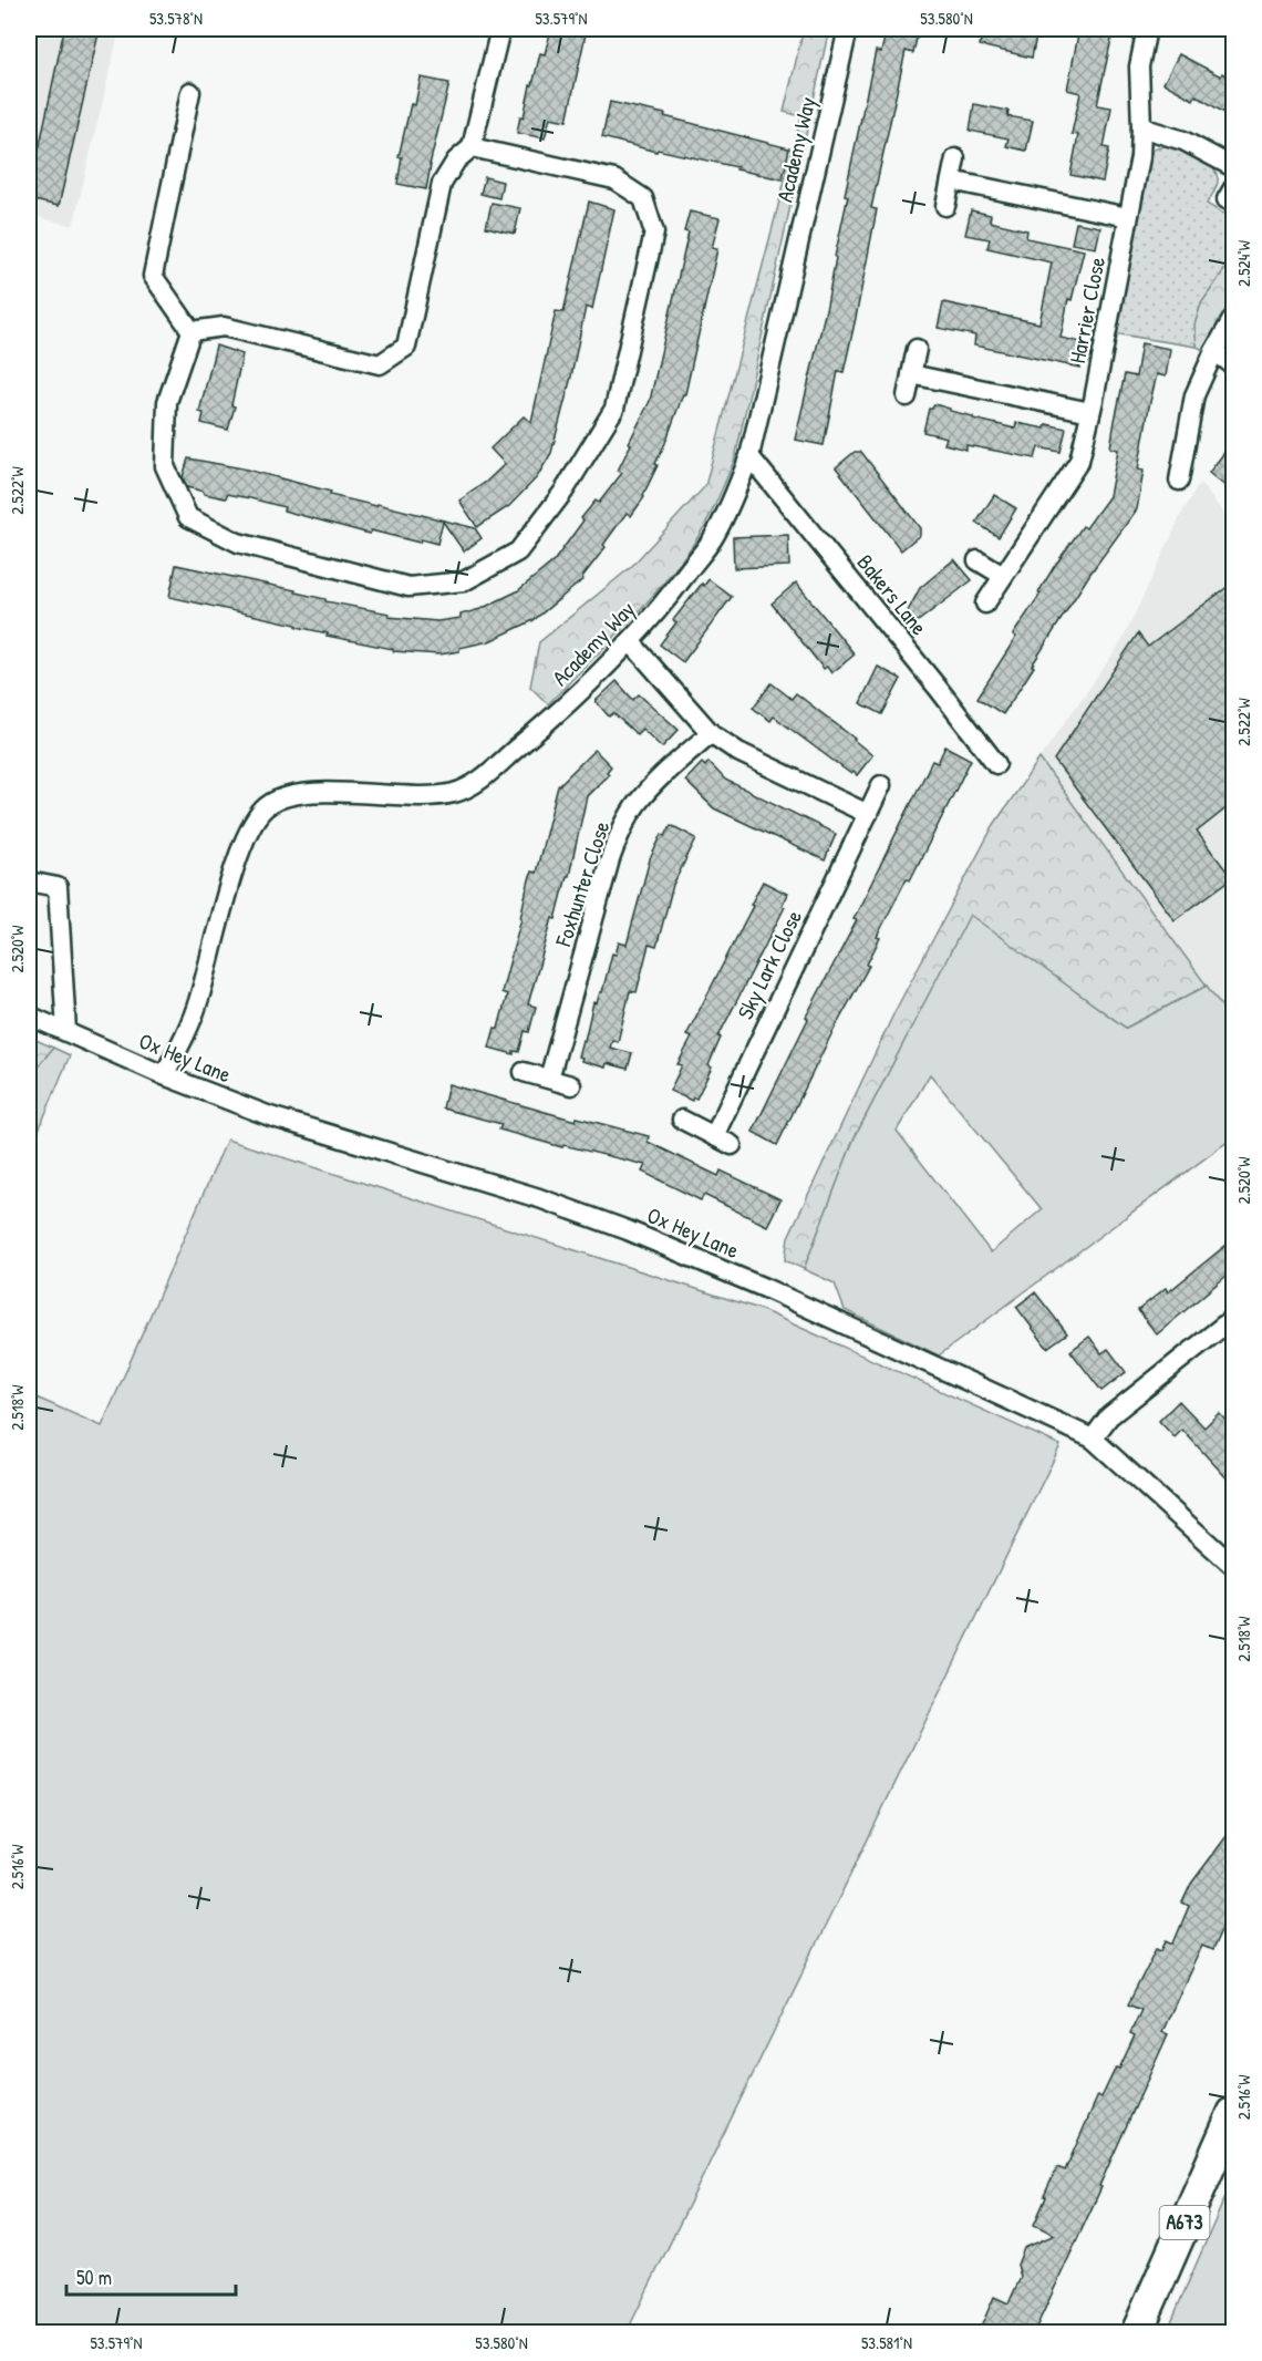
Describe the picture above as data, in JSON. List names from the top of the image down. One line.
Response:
{"streets":{"highway":["A673"],"street":["Academy Way","Harrier Close","Bakers Lane","Foxhunter Close","Sky Lark Close","Ox Hey Lane"]},"crossings":[["Academy Way","Bakers Lane"],["Academy Way","Ox Hey Lane"]],"scale_bar":"50 m","coordinates":["53.578°N","53.579°N","53.580°N","2.524°W","2.522°W","2.520°W","2.518°W","2.516°W","53.581°N"]}
